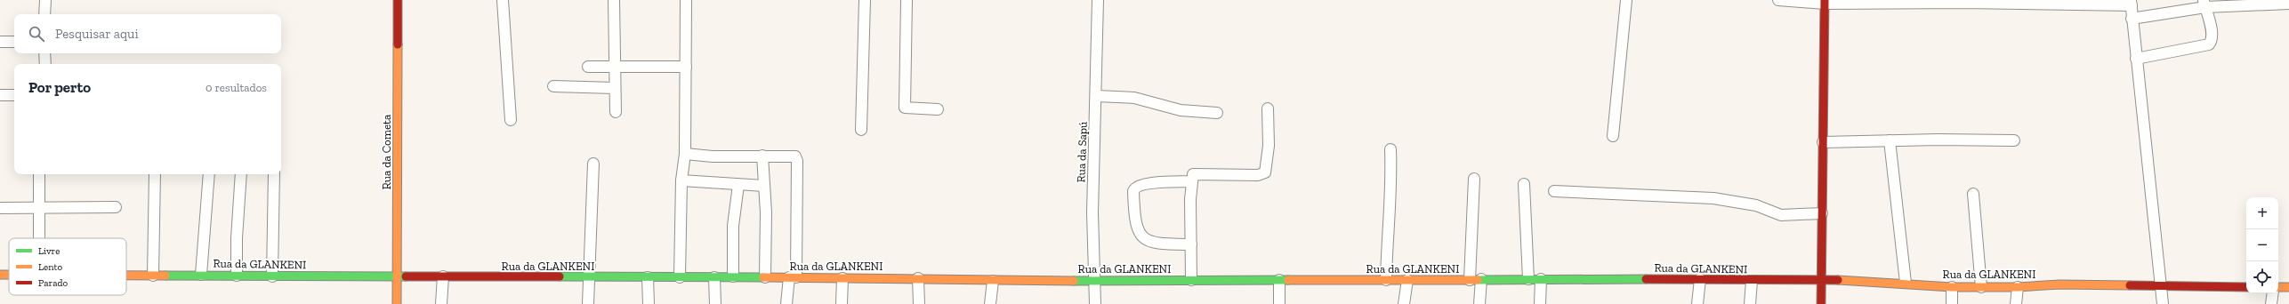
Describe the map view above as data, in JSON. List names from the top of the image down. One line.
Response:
{"streets":{"street":["Rua da Cometa","Rua da Sapú","Rua da GLANKENI"]},"crossings":[["Rua da Cometa","Rua da GLANKENI"],["Rua da Sapú","Rua da GLANKENI"]],"legend":["Livre","Lento","Parado"],"page":{"search":"Pesquisar aqui","heading":["Por perto","0 resultados"],"map_buttons":["+","−"]}}
